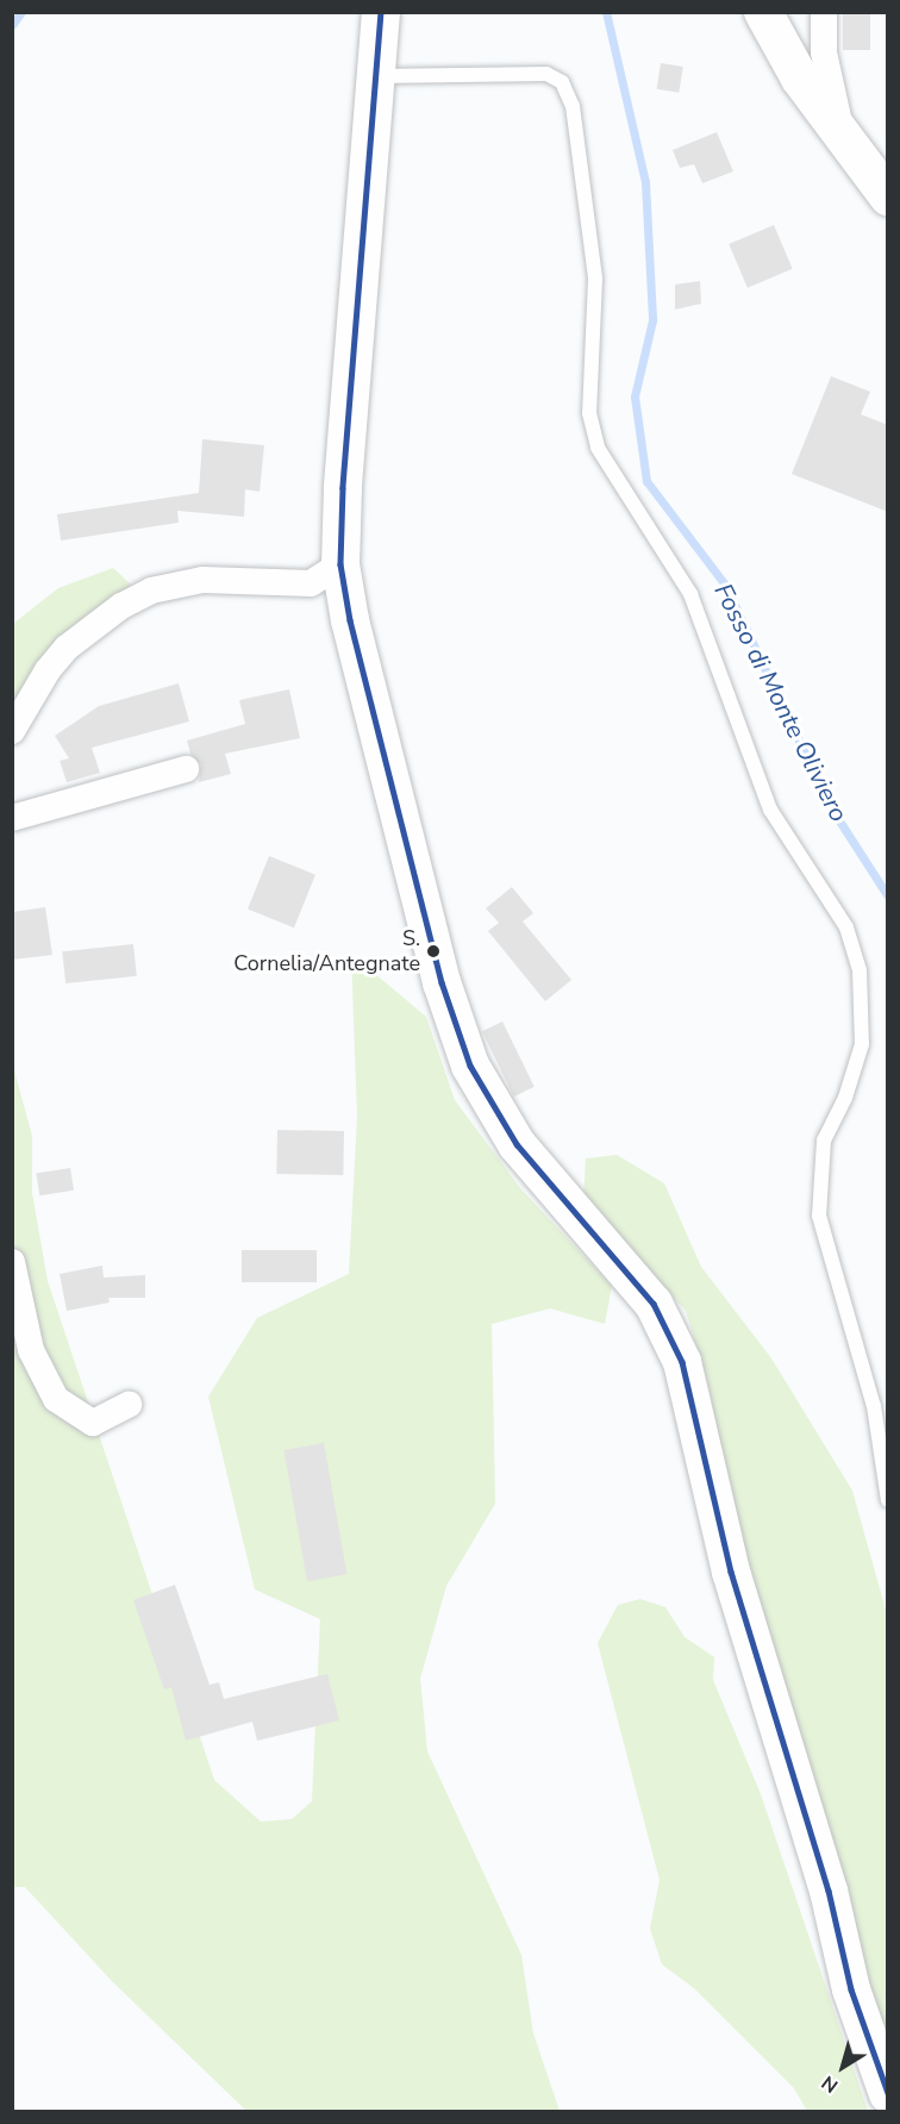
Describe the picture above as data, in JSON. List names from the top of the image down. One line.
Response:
{"water":["Fosso di Monte Oliviero"],"places":["S. Cornelia/Antegnate"],"north":"bottom left"}
